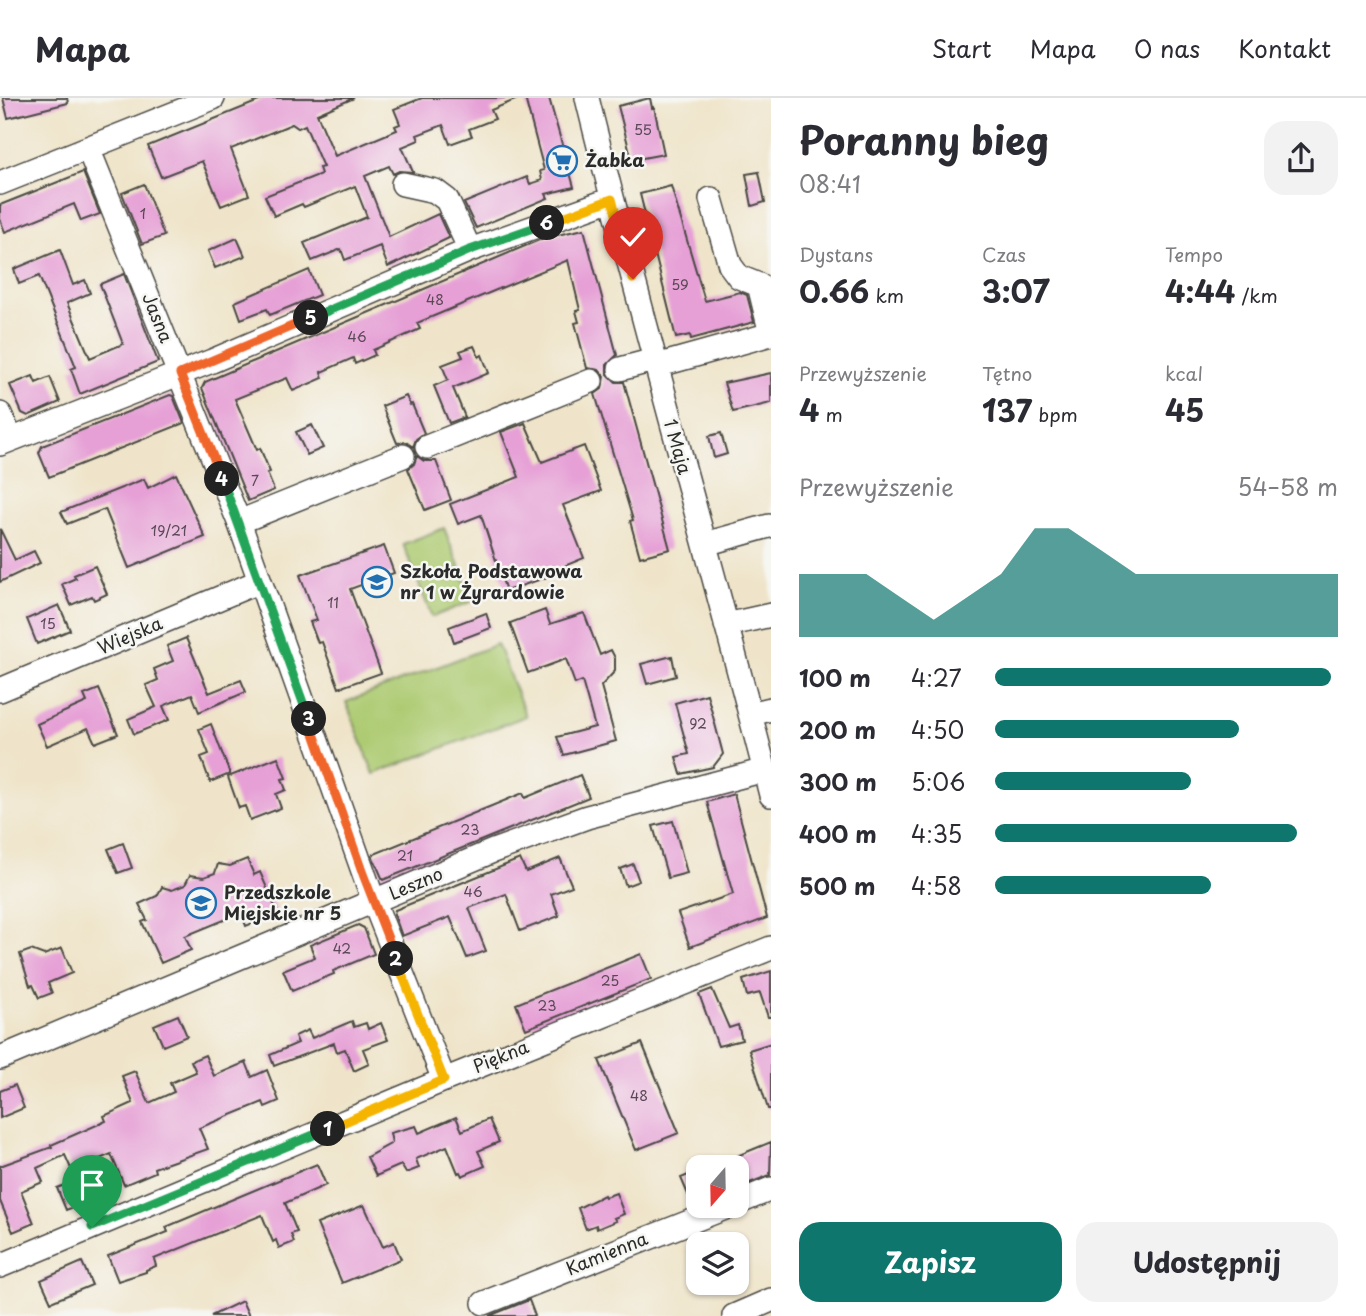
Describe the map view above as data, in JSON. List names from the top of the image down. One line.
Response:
{"streets":{"street":["Jasna","1 Maja","Wiejska","Leszno","Piękna","Kamienna"]},"crossings":[["Jasna","Wiejska"],["Jasna","Leszno"],["Jasna","Piękna"],["1 Maja","Leszno"]],"places":{"supermarket":["Żabka"],"school or university":["Szkoła Podstawowa nr 1 w Żyrardowie","Przedszkole Miejskie nr 5"]},"house_numbers":["55","1","59","48","46","7","19/21","11","15","92","23","21","46","42","25","23","48"],"north":"bottom","page":{"header":"Mapa","nav":["Start","Mapa","O nas","Kontakt"],"heading":["Poranny bieg","08:41"],"pins":["6","5","4","3","2","1"],"stats":[["Dystans","0.66 km"],["Czas","3:07"],["Tempo","4:44 /km"],["Przewyższenie","4 m"],["Tętno","137 bpm"],["kcal","45"]],"chart":["Przewyższenie","54–58 m"],"list":[{"name":"100 m","note":"4:27"},{"name":"200 m","note":"4:50"},{"name":"300 m","note":"5:06"},{"name":"400 m","note":"4:35"},{"name":"500 m","note":"4:58"}],"buttons":["Zapisz","Udostępnij"]}}
